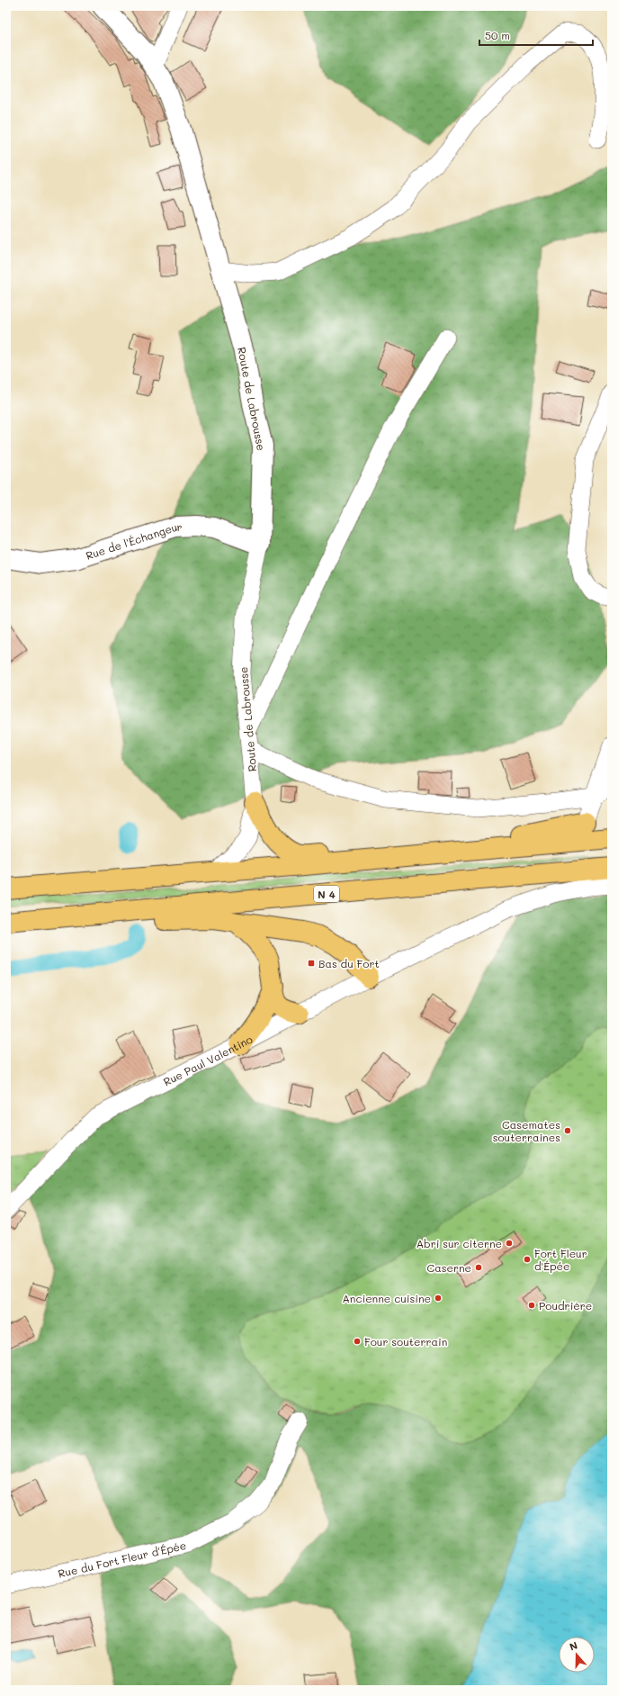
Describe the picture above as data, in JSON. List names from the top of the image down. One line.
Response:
{"streets":{"highway":["N 4"],"street":["Route de Labrousse","Rue de l'Échangeur","Rue Paul Valentino","Rue du Fort Fleur d'Épée"]},"crossings":[["Route de Labrousse","Rue de l'Échangeur"]],"places":{"transit":["Bas du Fort"],"other":["Casemates souterraines","Abri sur citerne","Fort Fleur d'Épée","Caserne","Ancienne cuisine","Poudrière","Four souterrain"]},"scale_bar":"50 m","north":"top"}
